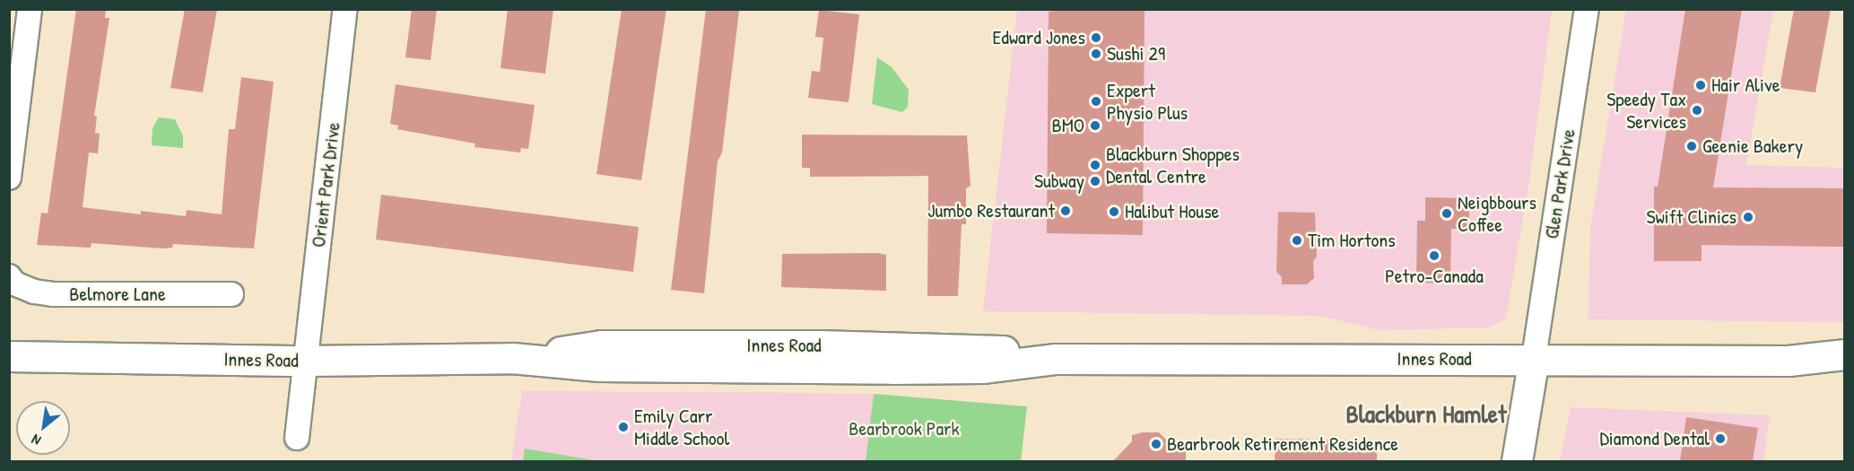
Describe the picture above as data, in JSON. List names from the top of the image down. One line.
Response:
{"streets":{"street":["Glen Park Drive","Orient Park Drive","Belmore Lane","Innes Road"]},"crossings":[["Glen Park Drive","Innes Road"],["Orient Park Drive","Innes Road"]],"districts":["Blackburn Hamlet"],"parks":["Bearbrook Park"],"places":["Edward Jones","Sushi 29","Hair Alive","Expert Physio Plus","Speedy Tax Services","BMO","Geenie Bakery","Blackburn Shoppes Dental Centre","Subway","Jumbo Restaurant","Halibut House","Neigbbours Coffee","Swift Clinics","Tim Hortons","Petro-Canada","Emily Carr Middle School","Diamond Dental","Bearbrook Retirement Residence"],"north":"bottom left"}
